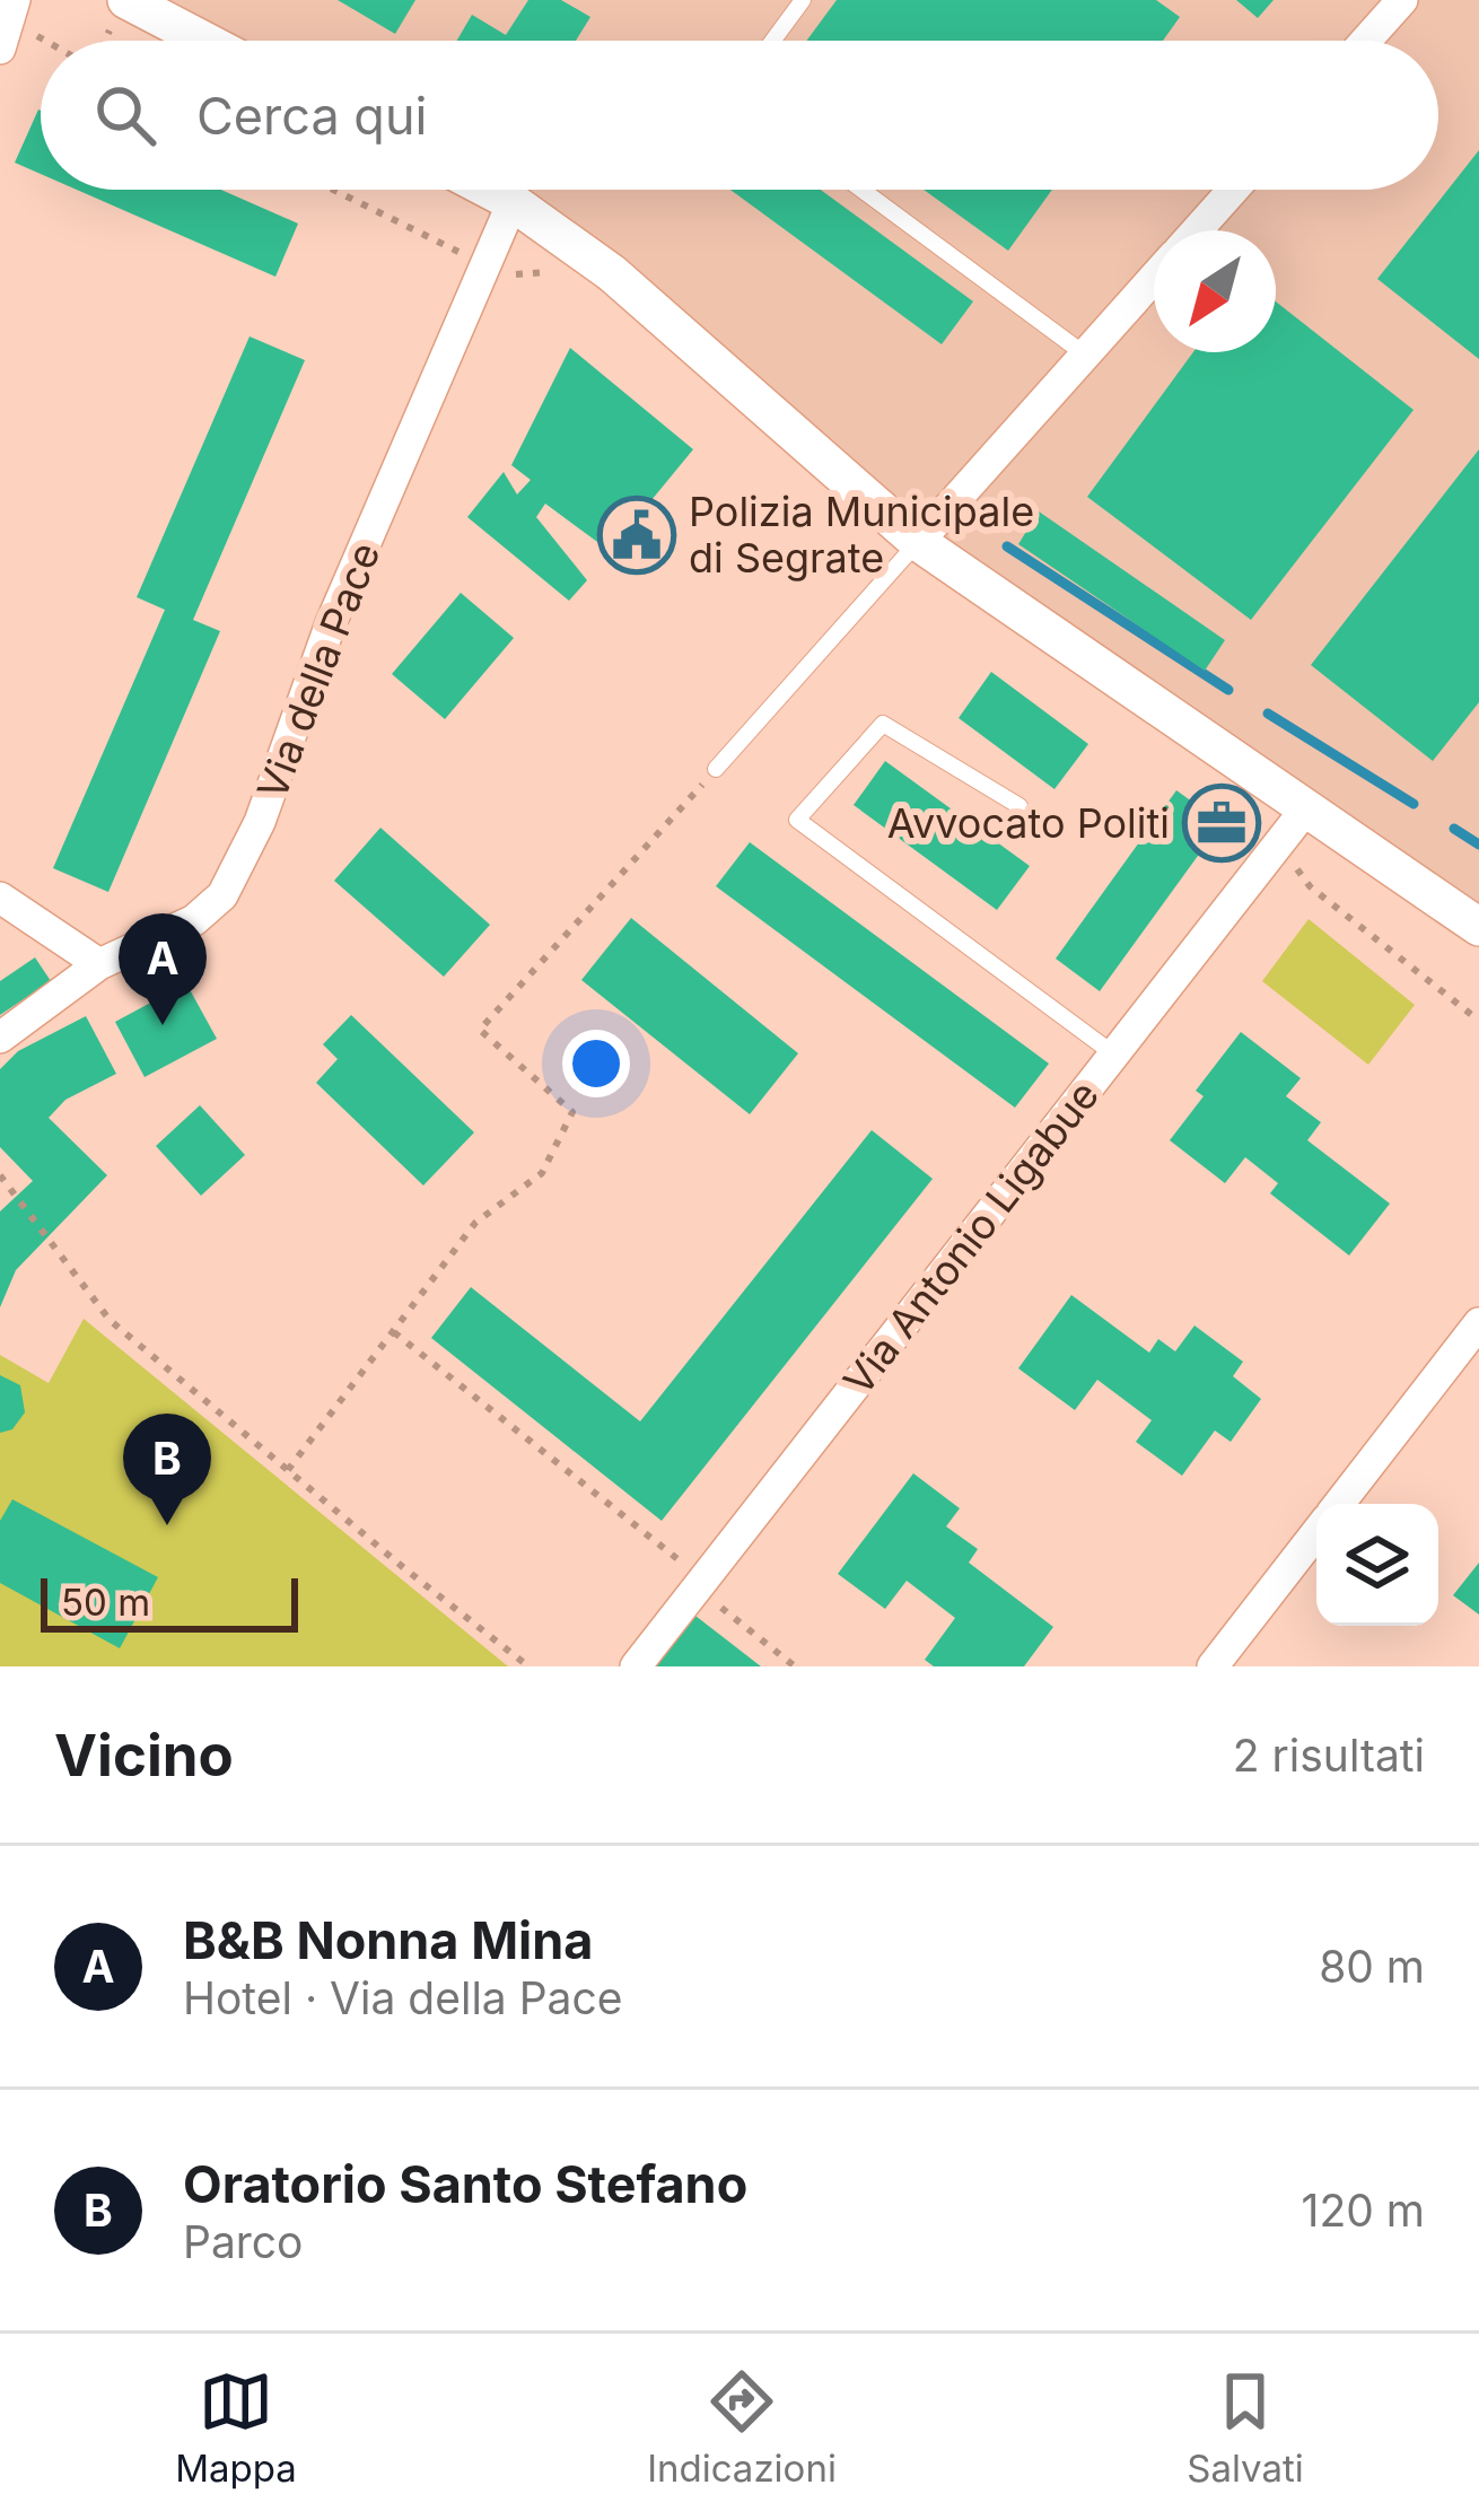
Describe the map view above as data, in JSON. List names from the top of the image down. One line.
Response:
{"streets":{"street":["Via della Pace","Via Antonio Ligabue"]},"places":{"public building":["Polizia Municipale di Segrate"],"office":["Avvocato Politi"]},"scale_bar":"50 m","north":"bottom left","page":{"search":"Cerca qui","pins":["A","B"],"scale":"50 m","heading":["Vicino","2 risultati"],"list":[{"mark":"A","name":"B&B Nonna Mina","note":"Hotel · Via della Pace","value":"80 m"},{"mark":"B","name":"Oratorio Santo Stefano","note":"Parco","value":"120 m"}],"nav":["Mappa","Indicazioni","Salvati"]}}
